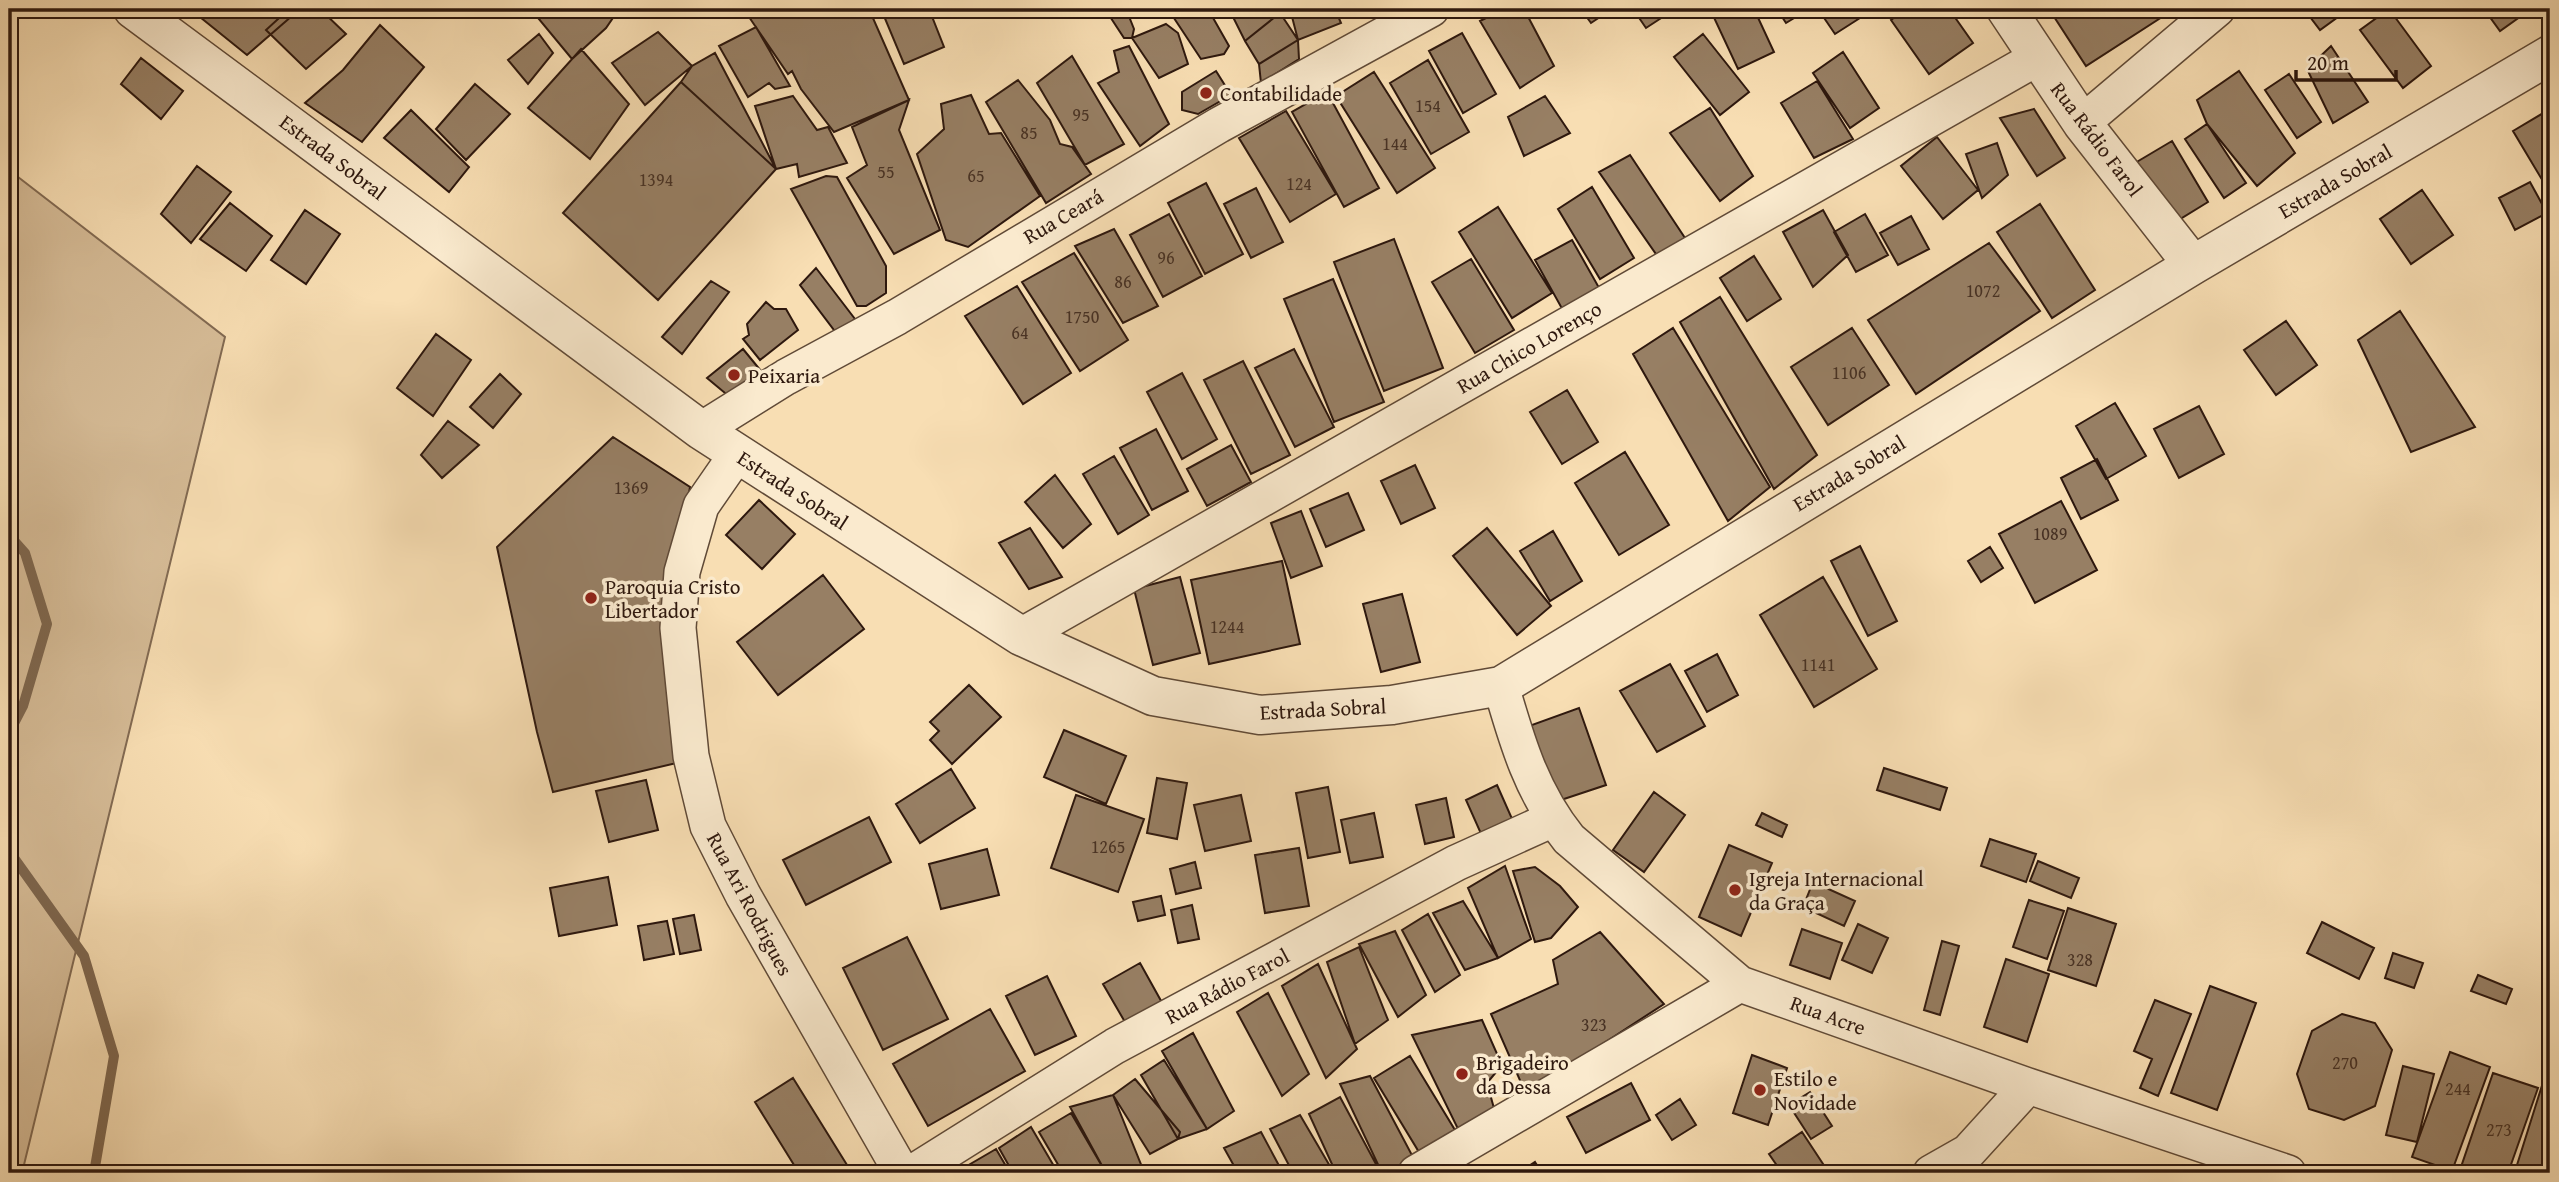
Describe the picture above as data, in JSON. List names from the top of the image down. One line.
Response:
{"streets":{"street":["Rua Rádio Farol","Estrada Sobral","Rua Ceará","Rua Chico Lorenço","Rua Ari Rodrigues","Rua Acre"]},"crossings":[["Rua Rádio Farol","Estrada Sobral"],["Rua Rádio Farol","Rua Chico Lorenço"],["Rua Rádio Farol","Rua Acre"],["Estrada Sobral","Rua Ceará"],["Estrada Sobral","Rua Chico Lorenço"],["Estrada Sobral","Rua Ari Rodrigues"],["Estrada Sobral","Rua Acre"]],"places":["Contabilidade","Peixaria","Paroquia Cristo Libertador","Igreja Internacional da Graça","Brigadeiro da Dessa","Estilo e Novidade"],"house_numbers":["154","95","85","144","55","65","1394","124","96","86","1072","1750","64","1106","1369","1089","1244","1141","1265","328","323","270","244","273"],"scale_bar":"20 m"}
